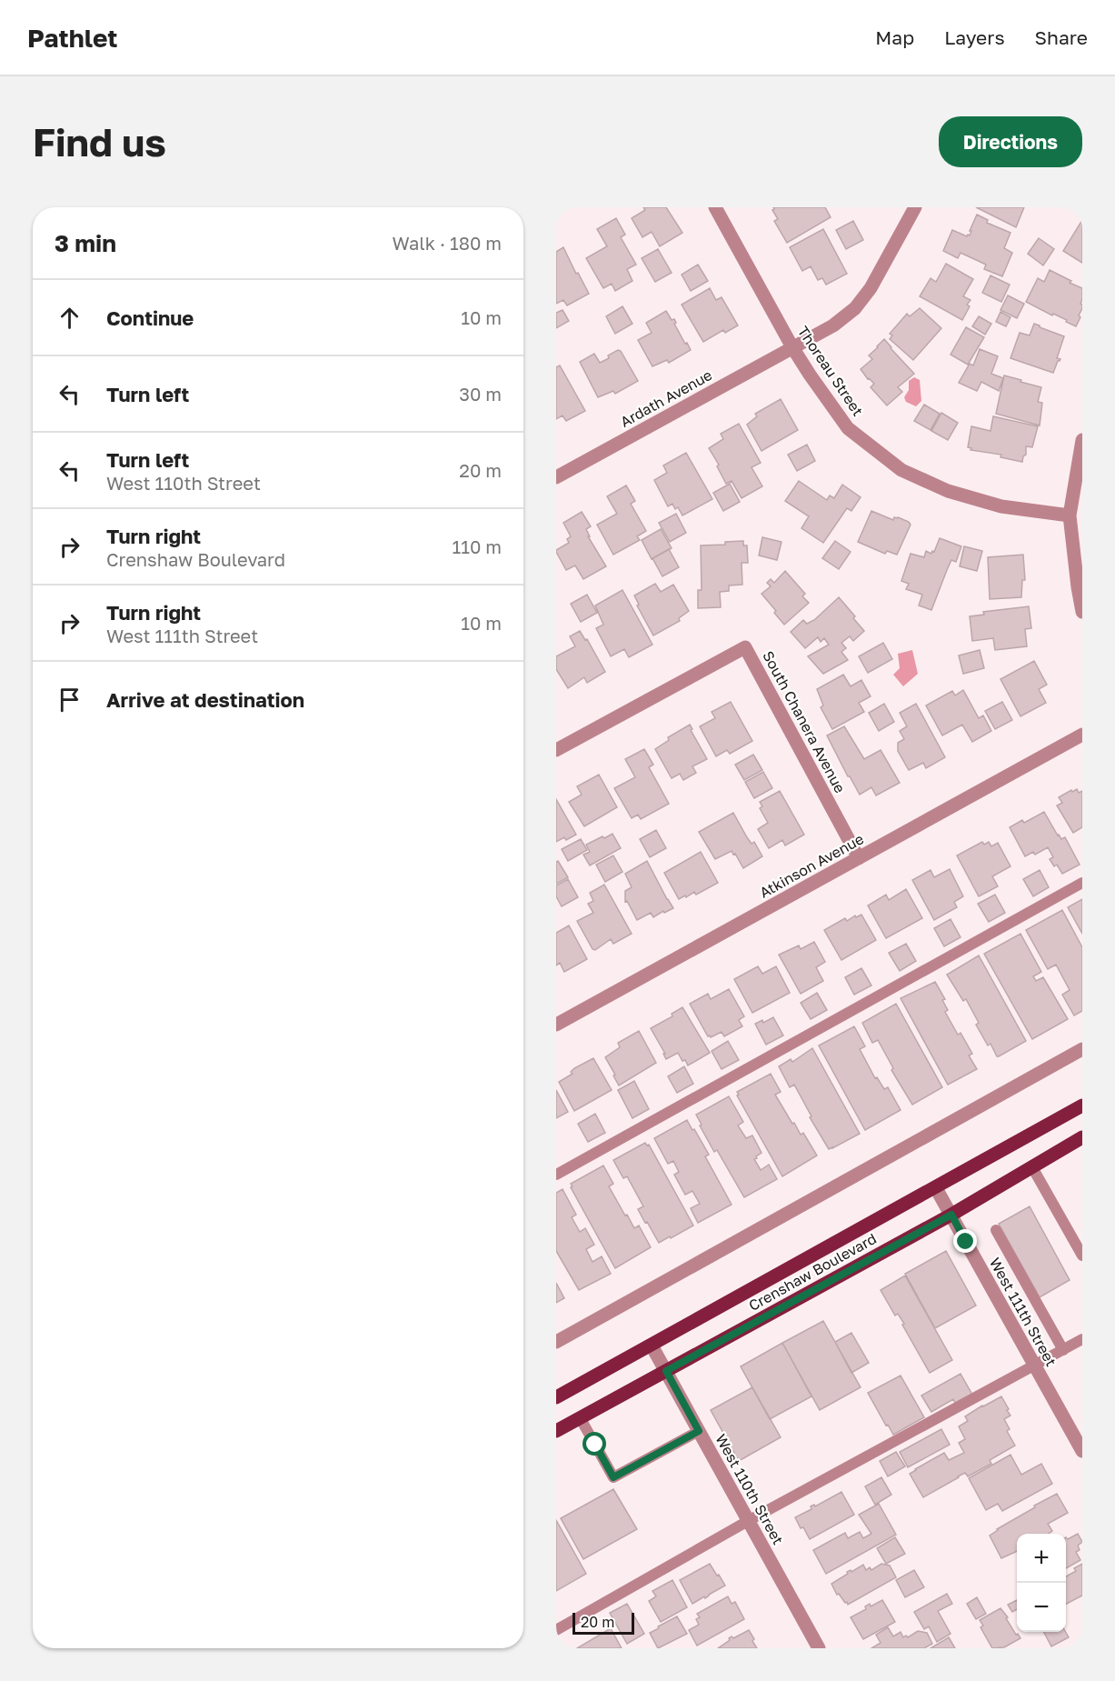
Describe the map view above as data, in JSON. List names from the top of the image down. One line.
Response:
{"streets":{"main road":["Crenshaw Boulevard"],"street":["Thoreau Street","Ardath Avenue","South Chanera Avenue","Atkinson Avenue","West 111th Street","West 110th Street"]},"crossings":[["Thoreau Street","Ardath Avenue"],["South Chanera Avenue","Atkinson Avenue"],["Crenshaw Boulevard","West 111th Street"],["Crenshaw Boulevard","West 110th Street"]],"scale_bar":"20 m","page":{"header":"Pathlet","nav":["Map","Layers","Share"],"buttons":"Directions","title":"Find us","heading":["3 min","Walk · 180 m"],"list":[["Continue","10 m"],["Turn left","30 m"],["Turn left","West 110th Street","20 m"],["Turn right","Crenshaw Boulevard","110 m"],["Turn right","West 111th Street","10 m"],"Arrive at destination"],"map_buttons":["+","−"],"scale":"20 m"}}
